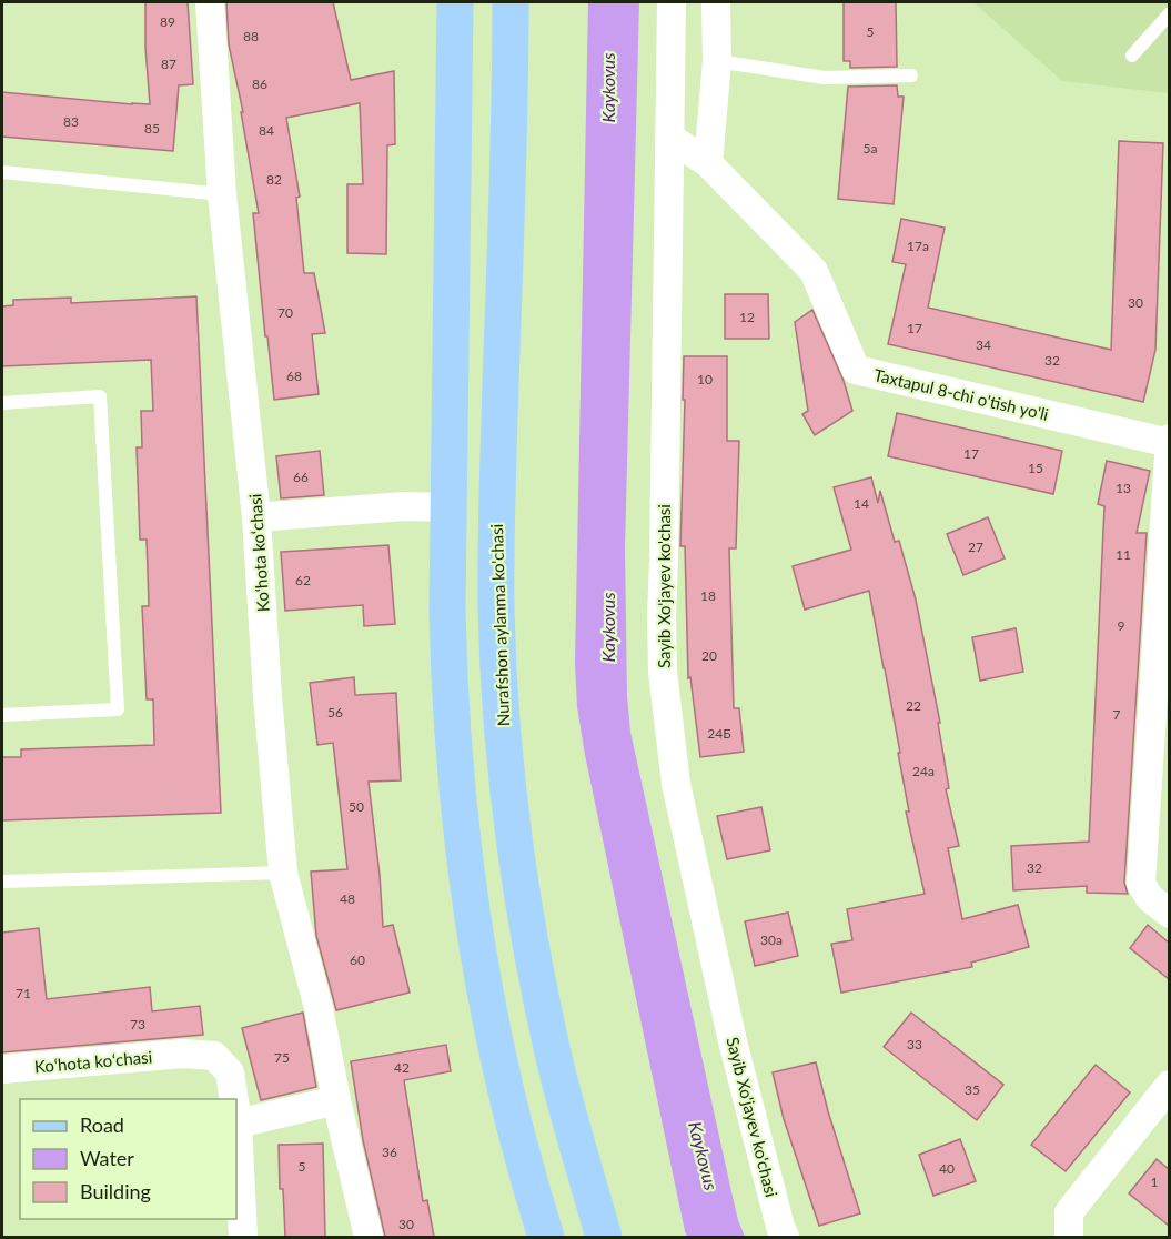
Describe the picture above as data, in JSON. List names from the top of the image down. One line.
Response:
{"streets":{"main road":["Nurafshon aylanma ko'chasi"],"street":["Taxtapul 8-chi o'tish yo'li","Koʻhota koʻchasi","Sayib Xo'jayev ko'chasi"]},"crossings":[["Taxtapul 8-chi o'tish yo'li","Sayib Xo'jayev ko'chasi"]],"water":["Kaykovus"],"house_numbers":["89","5","88","87","86","83","85","84","5а","82","17а","30","70","12","17","34","32","68","10","17","15","66","13","14","27","11","62","18","9","20","22","56","7","24Б","24а","50","32","48","30а","60","71","73","33","75","42","35","36","5","40","1","30"],"legend":["Road","Water","Building"]}
